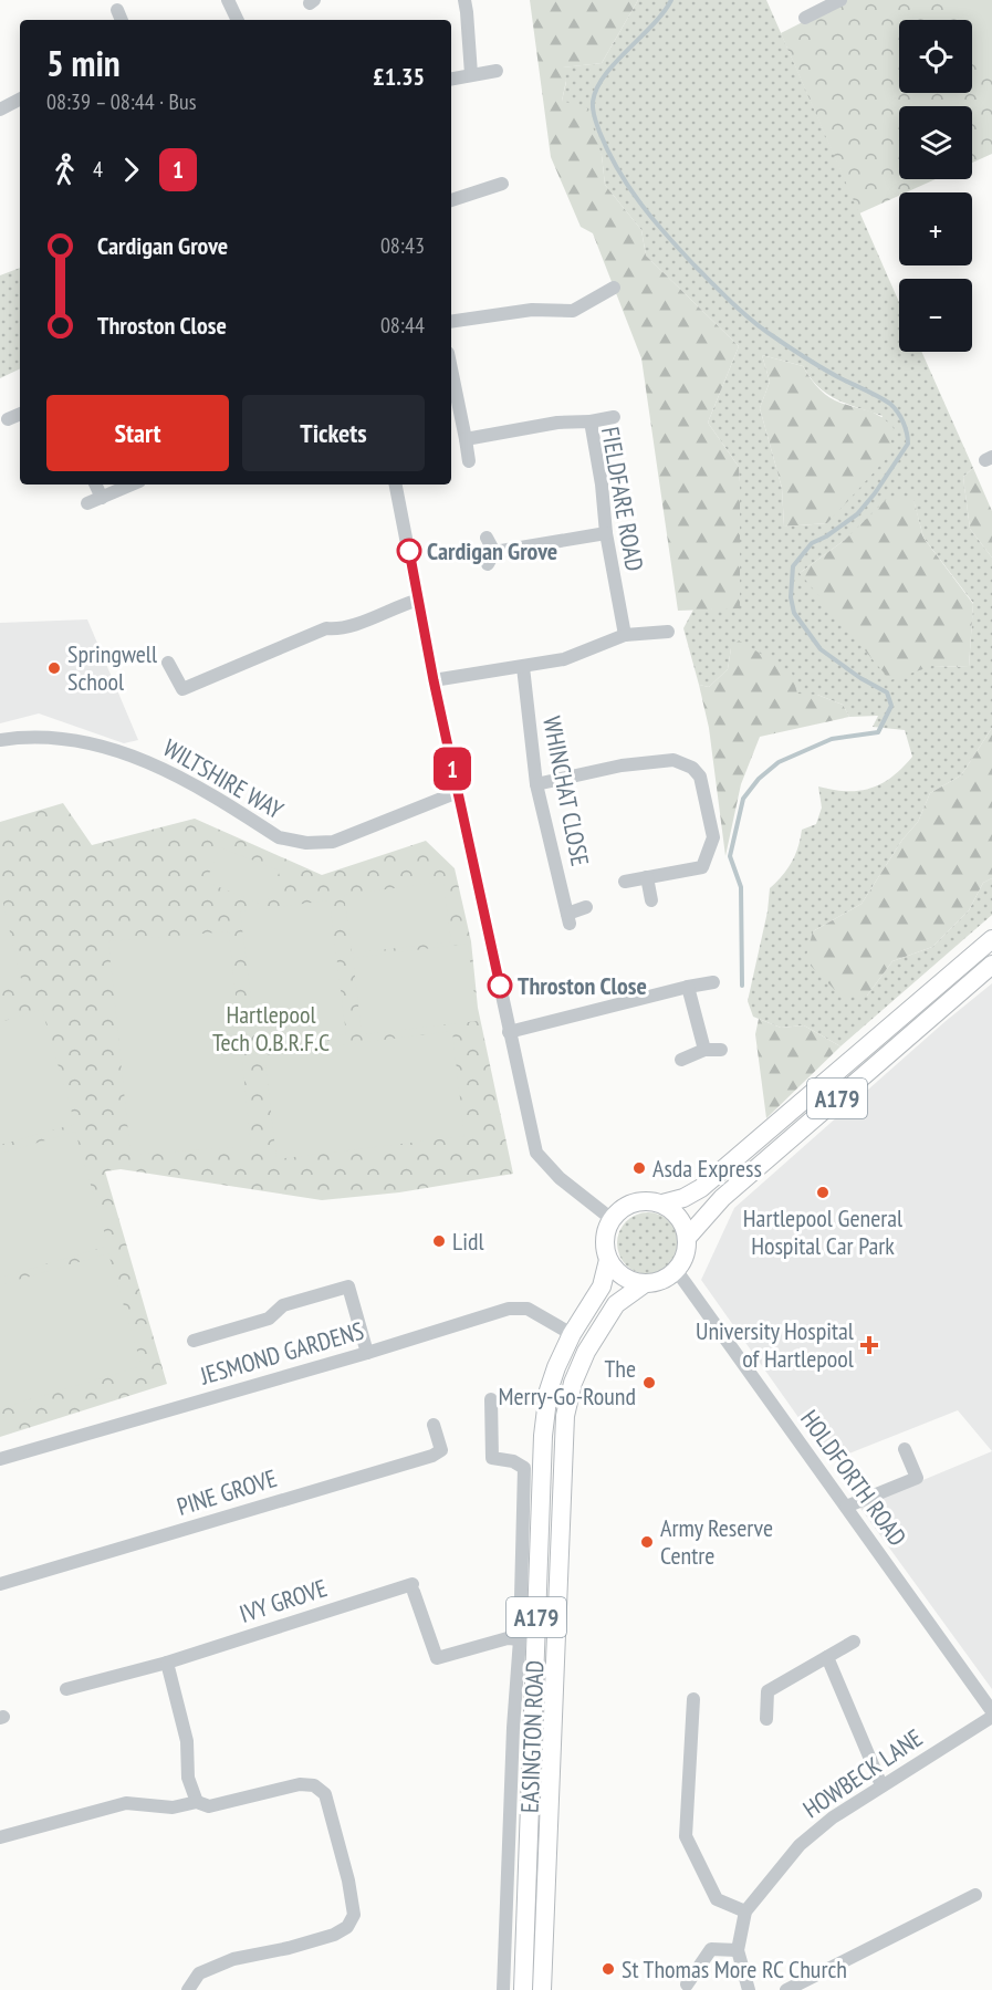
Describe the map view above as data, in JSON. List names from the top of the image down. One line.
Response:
{"streets":{"highway":["A179","EASINGTON ROAD"],"street":["FIELDFARE ROAD","WILTSHIRE WAY","WHINCHAT CLOSE","JESMOND GARDENS","HOLDFORTH ROAD","PINE GROVE","IVY GROVE","HOWBECK LANE"]},"crossings":[["A179","HOLDFORTH ROAD"],["A179","EASINGTON ROAD"],["JESMOND GARDENS","EASINGTON ROAD"],["HOLDFORTH ROAD","EASINGTON ROAD"],["HOLDFORTH ROAD","HOWBECK LANE"],["IVY GROVE","EASINGTON ROAD"]],"parks":["Hartlepool Tech O.B.R.F.C"],"places":{"other":["Cardigan Grove","Springwell School","Throston Close","Asda Express","Hartlepool General Hospital Car Park","Lidl","The Merry-Go-Round","Army Reserve Centre","St Thomas More RC Church"],"health":["University Hospital of Hartlepool"]},"lines":["bus line 1"],"page":{"on_map":"1","map_buttons":["+","−"],"heading":["5 min","08:39 – 08:44 · Bus","£1.35"],"legs":["4","1"],"list":[{"name":"Cardigan Grove","value":"08:43"},{"name":"Throston Close","value":"08:44"}],"buttons":["Start","Tickets"]}}
